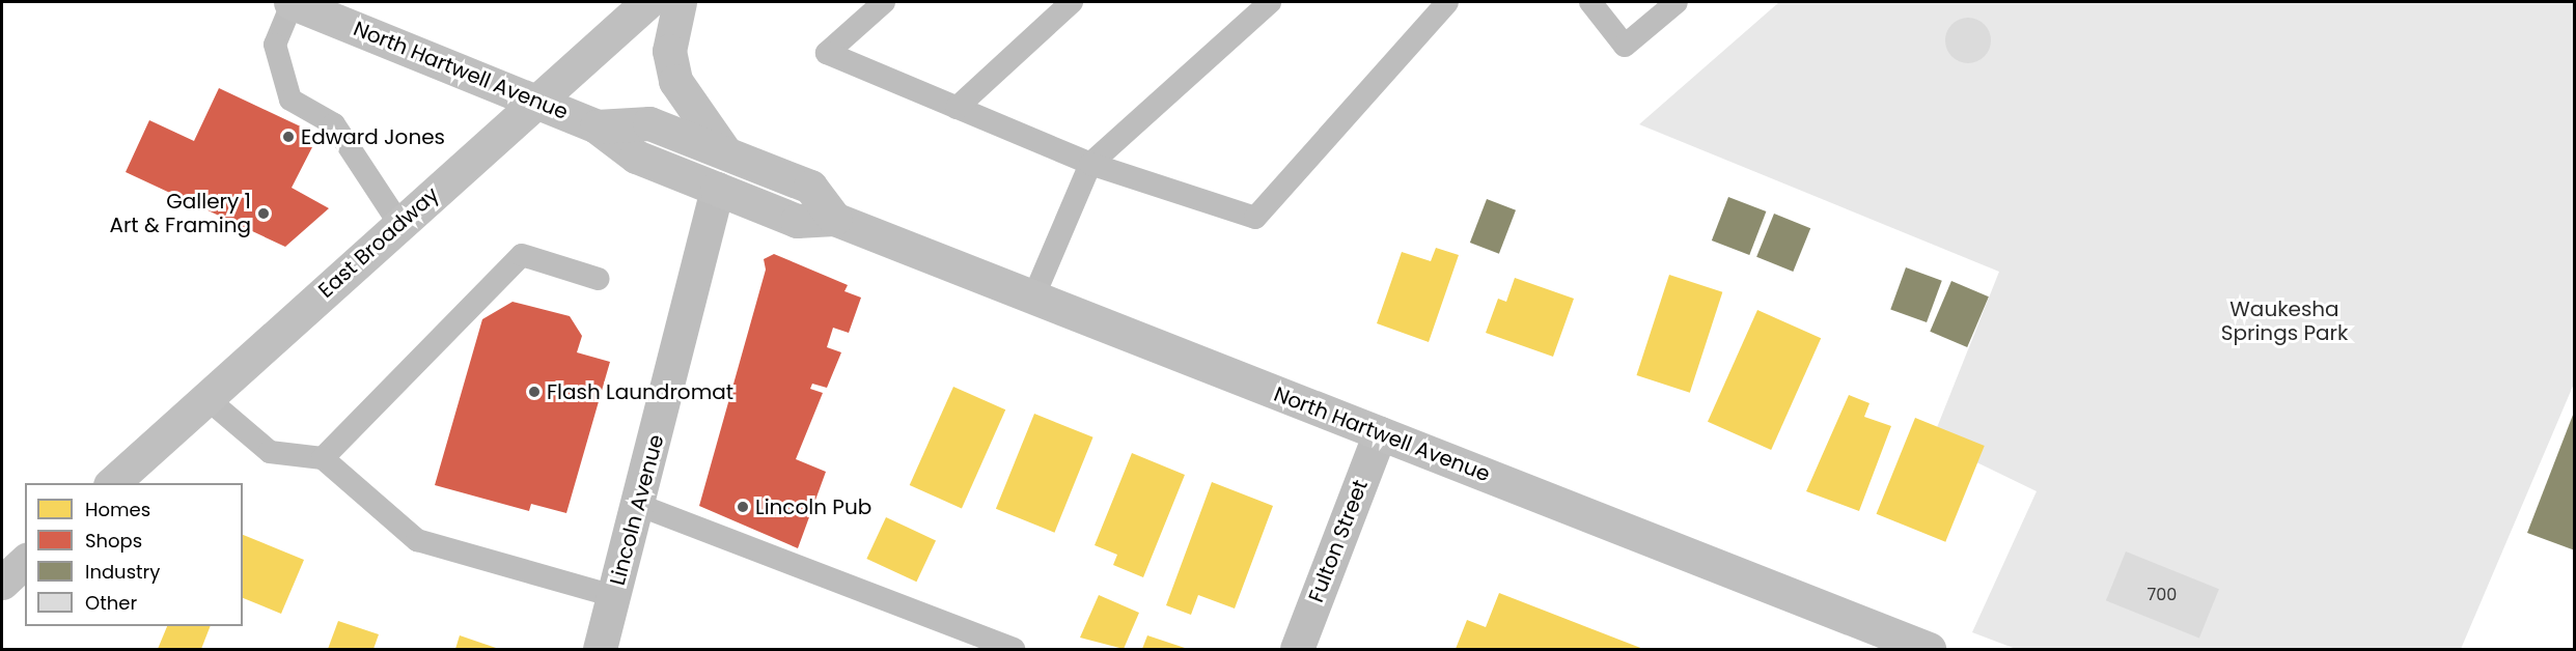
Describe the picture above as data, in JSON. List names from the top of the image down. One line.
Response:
{"streets":{"street":["North Hartwell Avenue","East Broadway","Lincoln Avenue","Fulton Street"]},"crossings":[["North Hartwell Avenue","East Broadway"],["North Hartwell Avenue","Lincoln Avenue"],["North Hartwell Avenue","Fulton Street"]],"parks":["Waukesha Springs Park"],"places":["Edward Jones","Gallery 1 Art & Framing","Flash Laundromat","Lincoln Pub"],"house_numbers":["700"],"legend":["Homes","Shops","Industry","Other"]}
